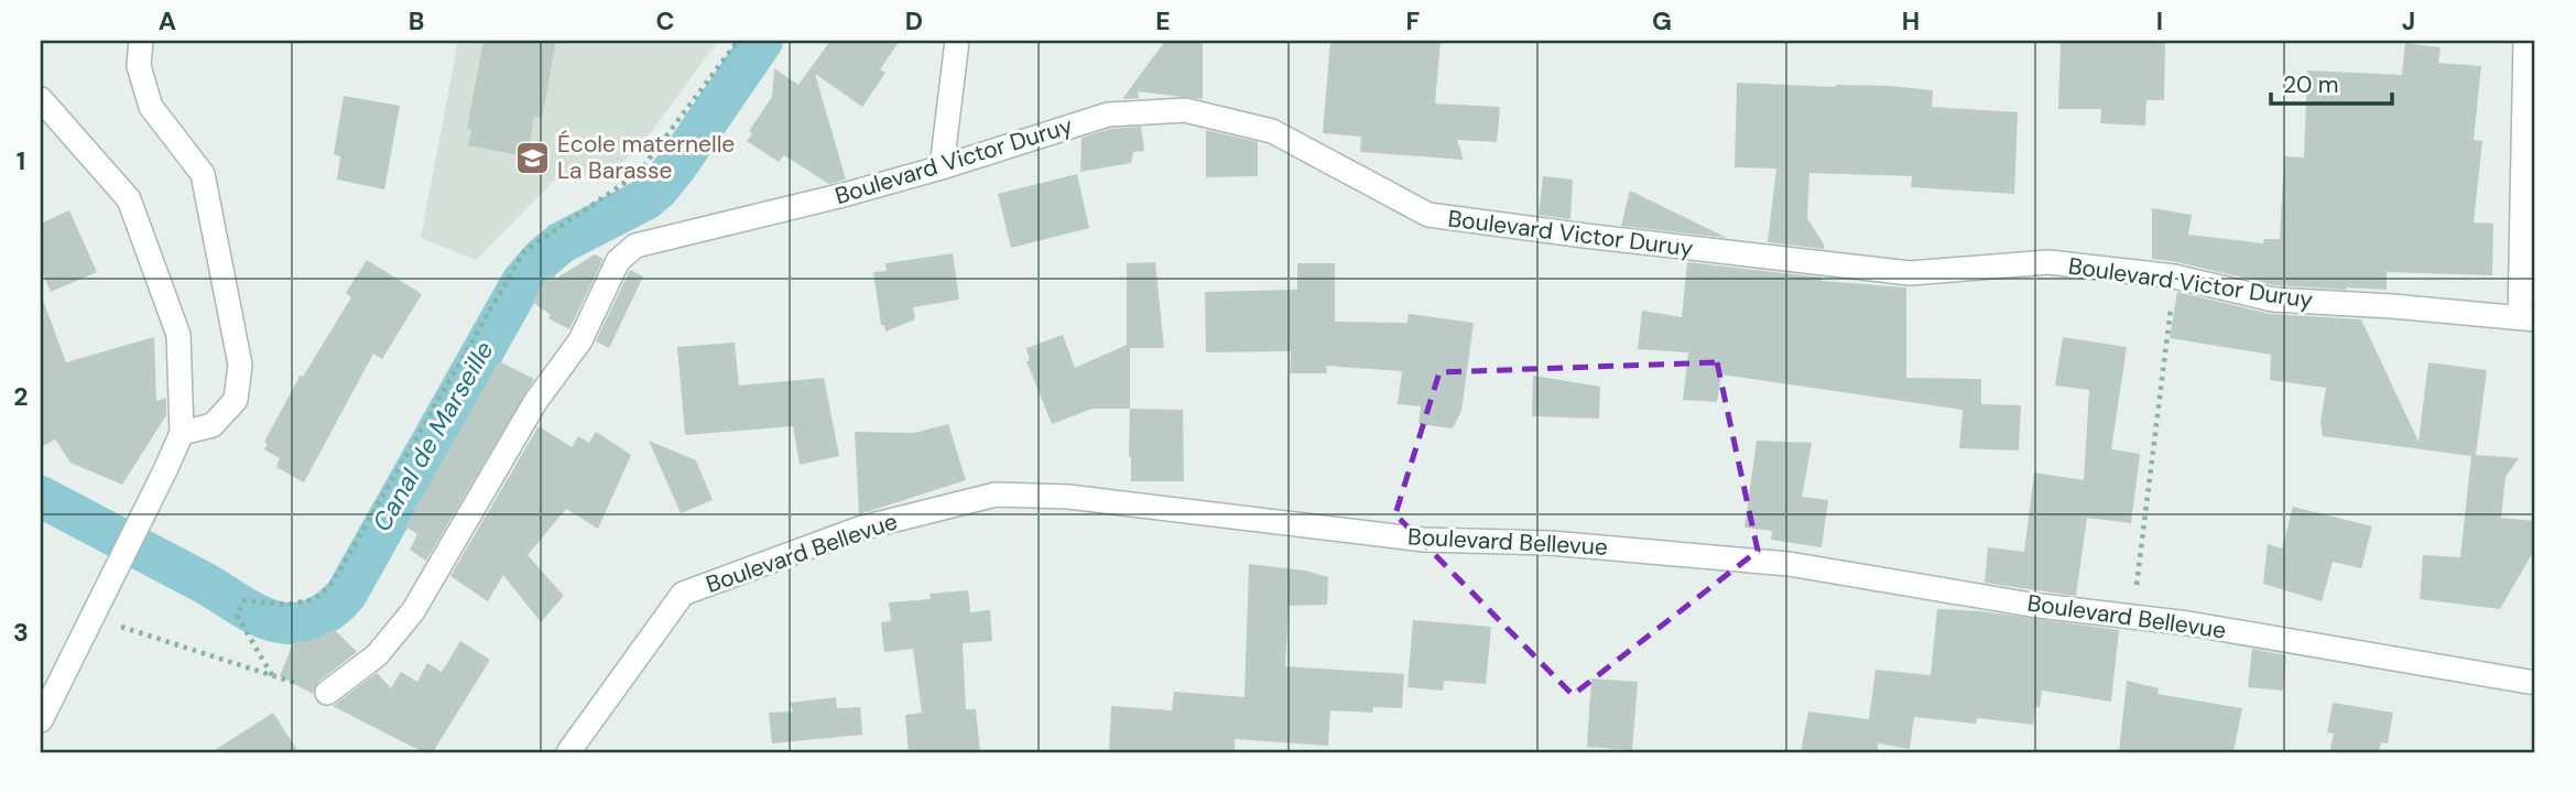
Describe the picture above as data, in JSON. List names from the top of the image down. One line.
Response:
{"streets":{"street":["Boulevard Victor Duruy","Boulevard Bellevue"]},"water":["Canal de Marseille"],"places":{"school or university":["École maternelle La Barasse"]},"scale_bar":"20 m","grid":{"columns":["A","B","C","D","E","F","G","H","I","J"],"rows":["1","2","3"]}}
